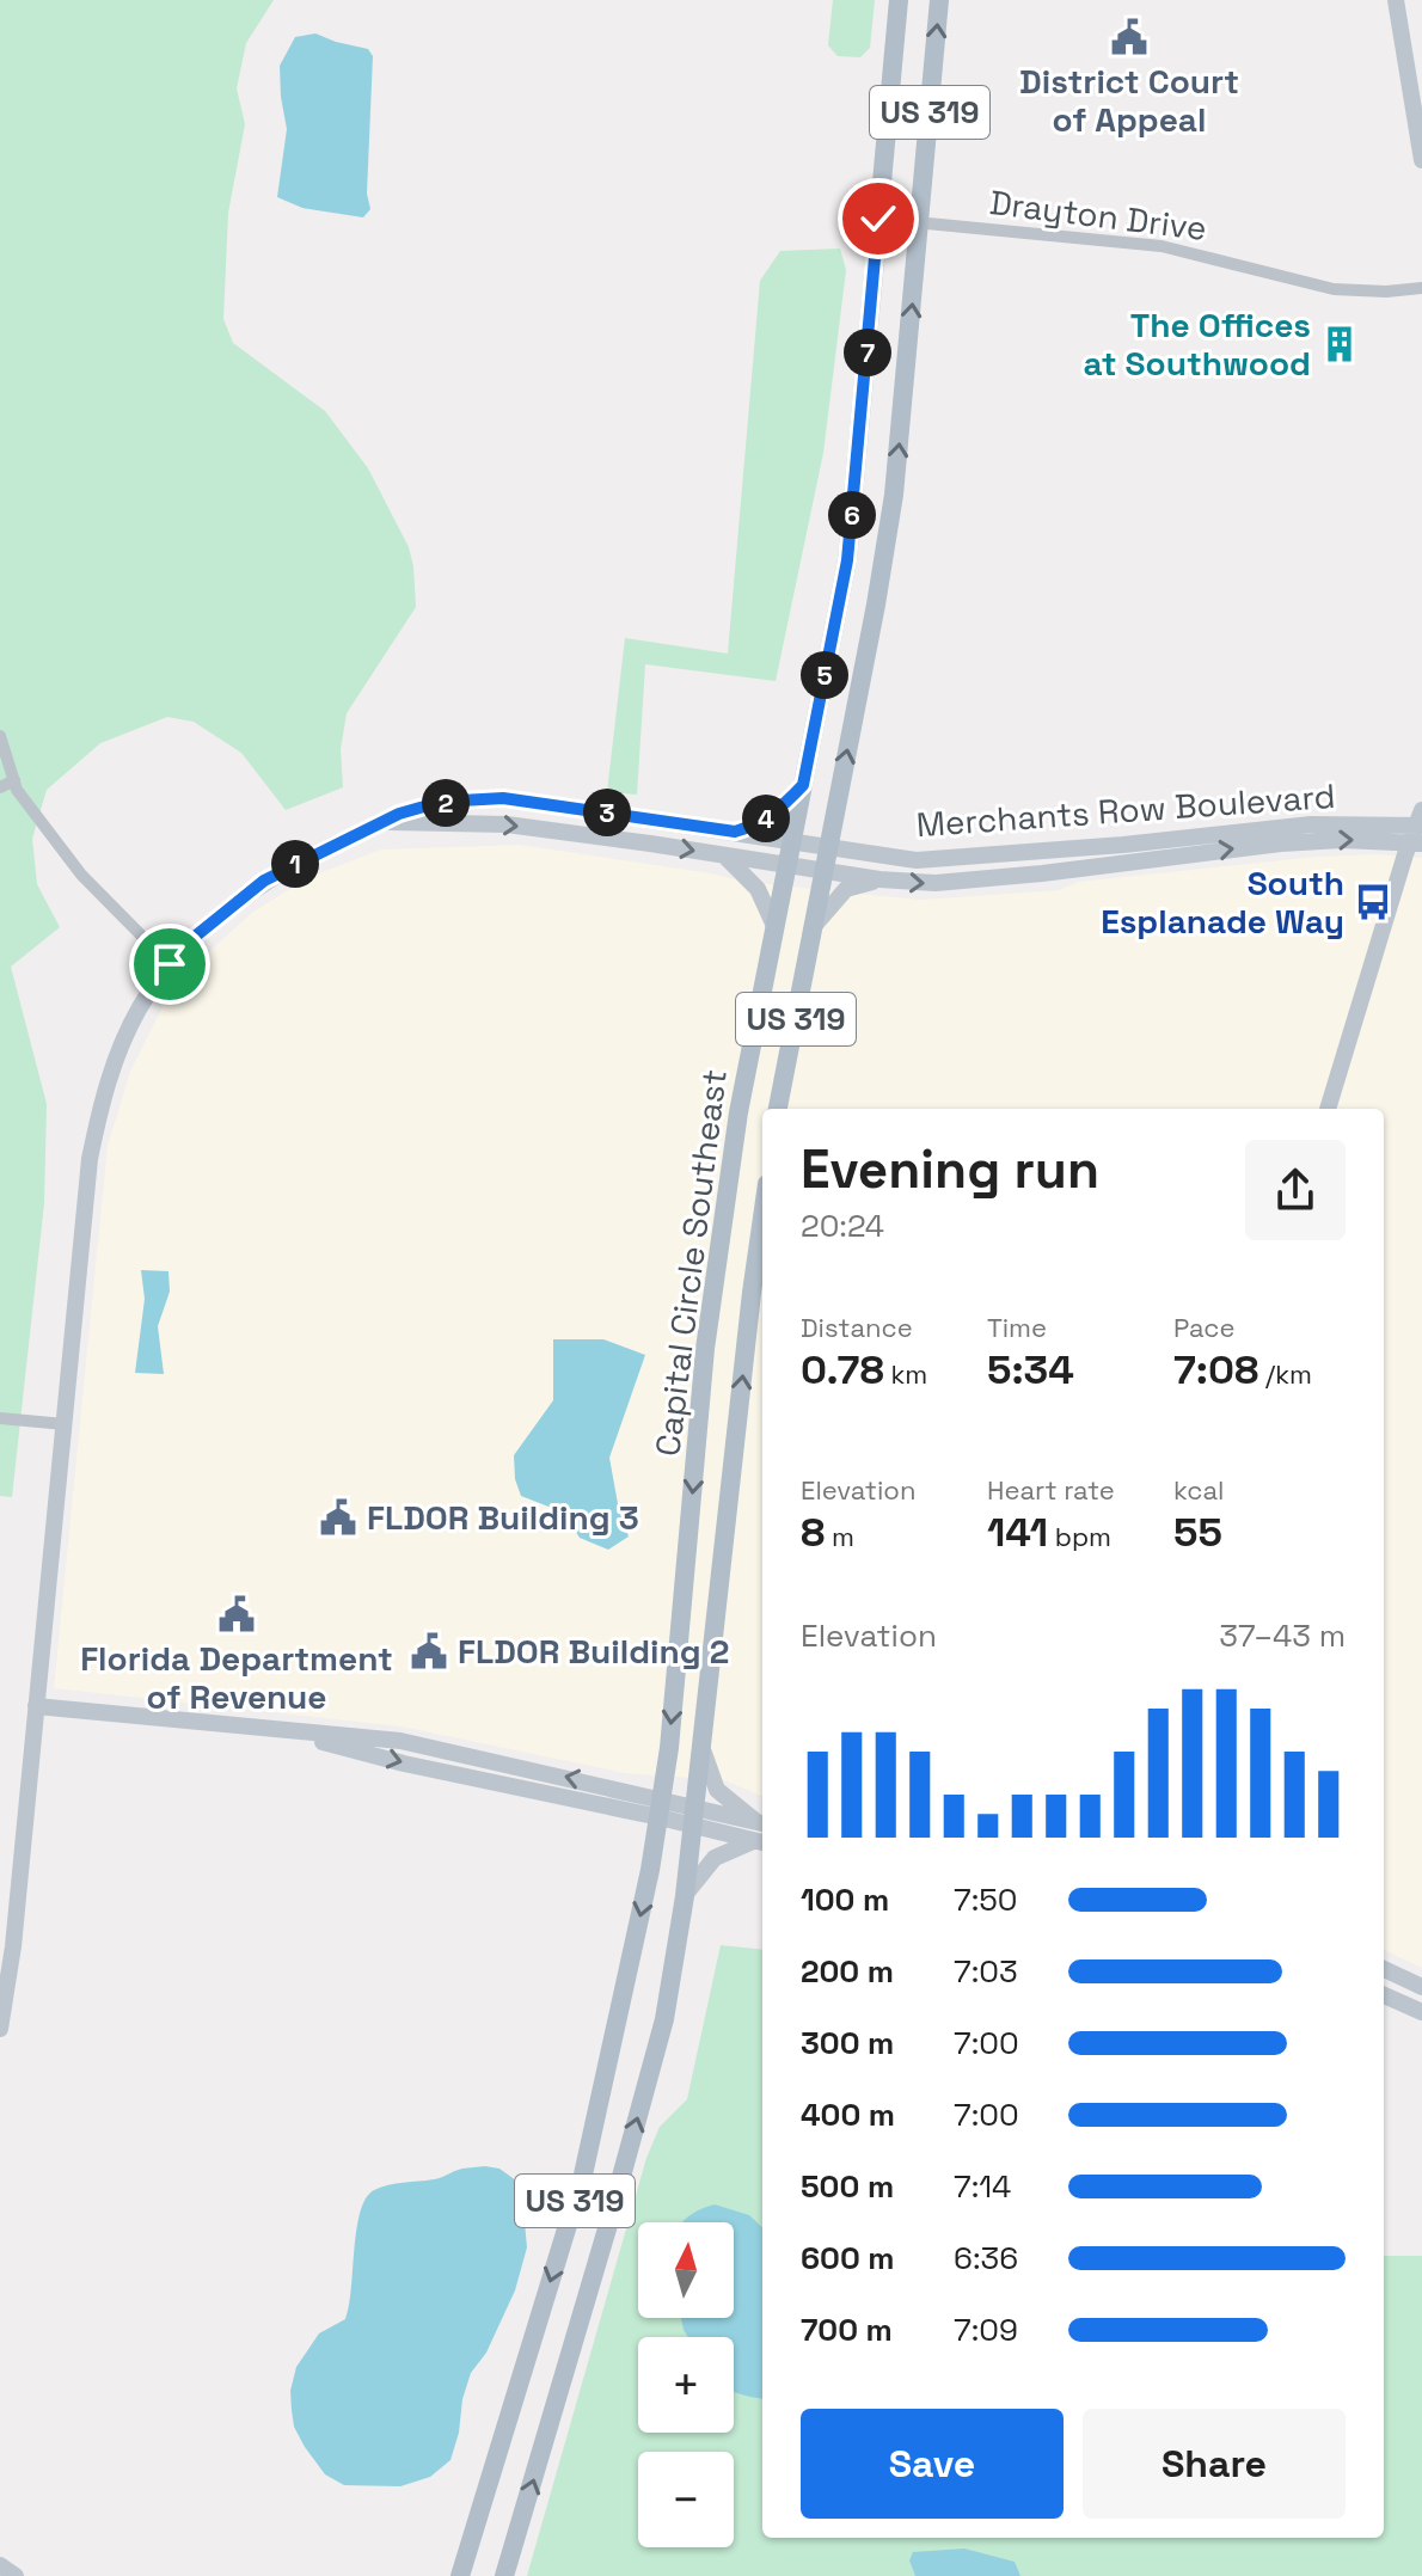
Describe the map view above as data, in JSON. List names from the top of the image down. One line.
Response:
{"streets":{"main road":["US 319","Capital Circle Southeast"],"street":["Drayton Drive","Merchants Row Boulevard"]},"crossings":[["Drayton Drive","Capital Circle Southeast"],["Merchants Row Boulevard","Capital Circle Southeast"]],"places":{"public building":["District Court of Appeal","FLDOR Building 3","Florida Department of Revenue","FLDOR Building 2"],"building":["The Offices at Southwood"],"bus stop":["South Esplanade Way"]},"north":"top","page":{"pins":["7","6","5","2","3","4","1"],"heading":["Evening run","20:24"],"stats":[["Distance","0.78 km"],["Time","5:34"],["Pace","7:08 /km"],["Elevation","8 m"],["Heart rate","141 bpm"],["kcal","55"]],"chart":["Elevation","37–43 m"],"list":[{"name":"100 m","note":"7:50"},{"name":"200 m","note":"7:03"},{"name":"300 m","note":"7:00"},{"name":"400 m","note":"7:00"},{"name":"500 m","note":"7:14"},{"name":"600 m","note":"6:36"},{"name":"700 m","note":"7:09"}],"map_buttons":["+","−"],"buttons":["Save","Share"]}}
